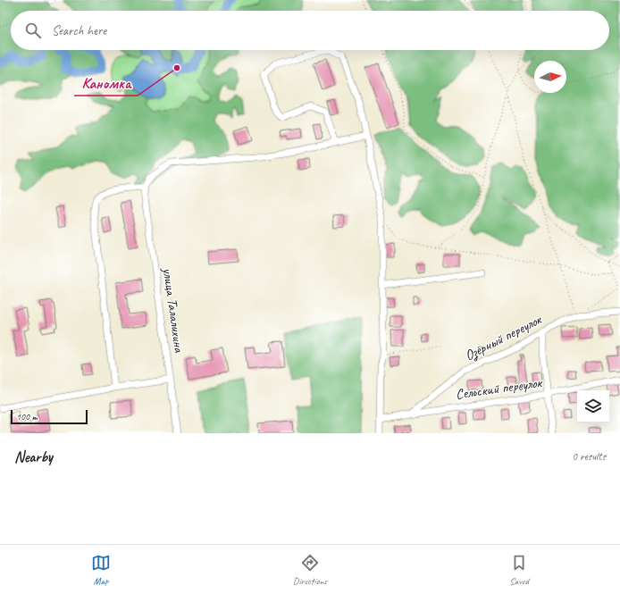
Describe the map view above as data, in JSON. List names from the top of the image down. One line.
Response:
{"streets":{"street":["улица Талалихина","Озёрный переулок","Сельский переулок"]},"crossings":[["Озёрный переулок","Сельский переулок"]],"places":["Каномка"],"scale_bar":"100 m","north":"right","page":{"search":"Search here","scale":"100 m","heading":["Nearby","0 results"],"nav":["Map","Directions","Saved"]}}
